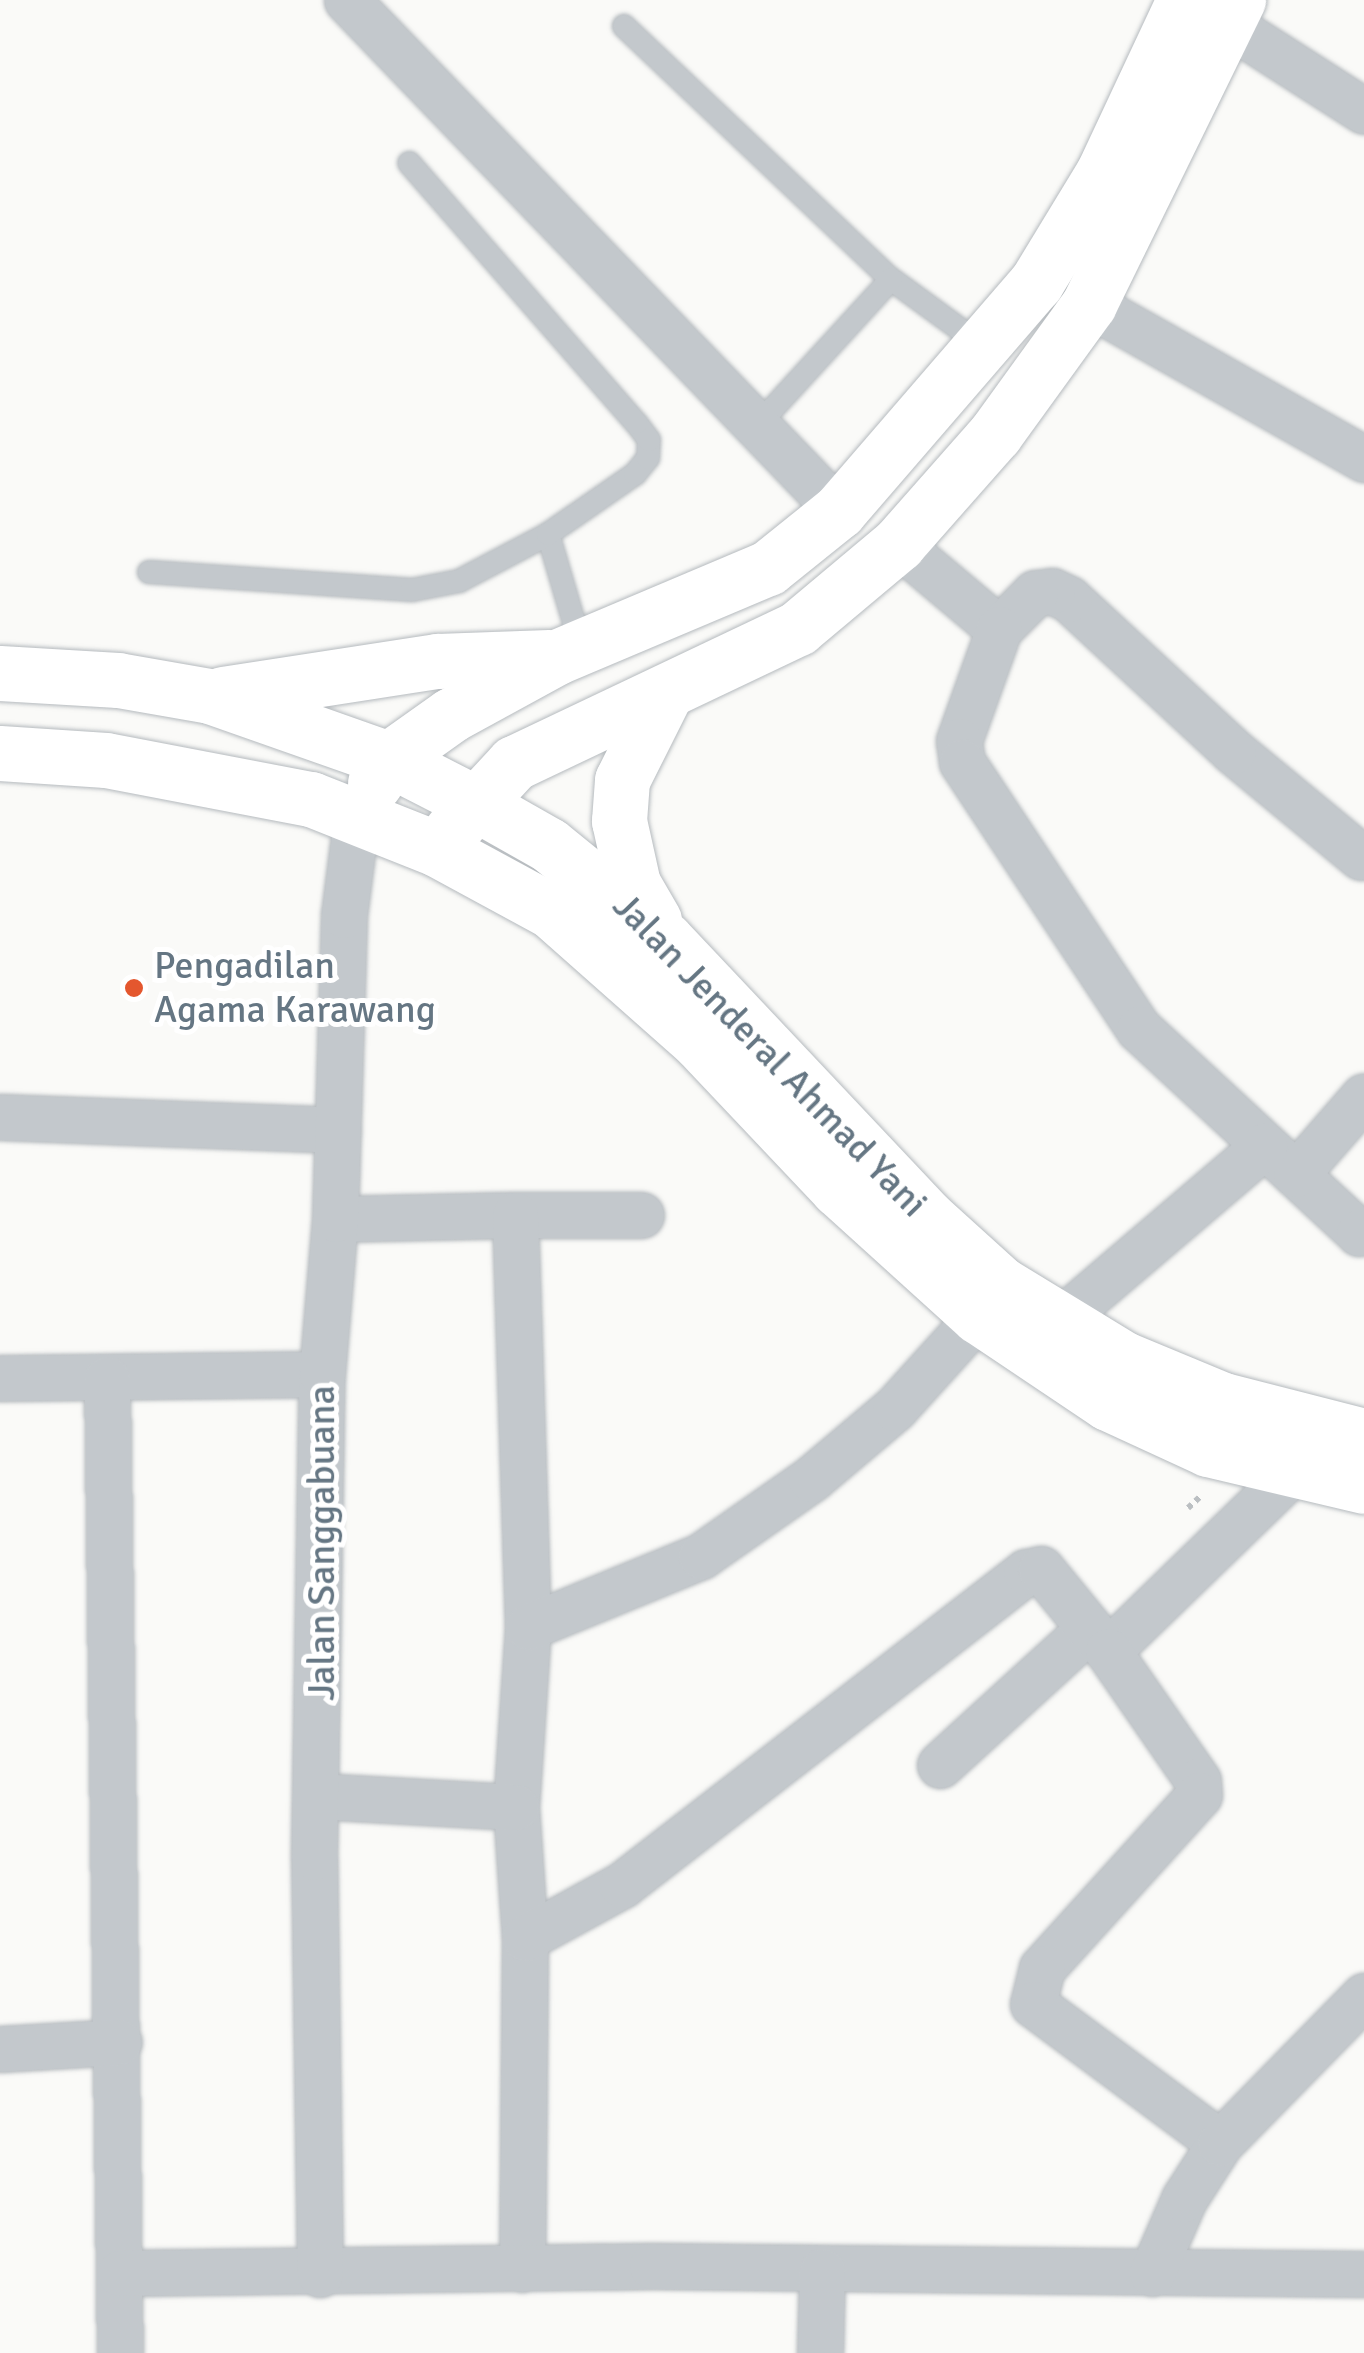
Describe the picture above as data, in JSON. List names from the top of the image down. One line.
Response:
{"streets":{"main road":["Jalan Jenderal Ahmad Yani"],"street":["Jalan Sanggabuana"]},"crossings":[["Jalan Jenderal Ahmad Yani","Jalan Sanggabuana"]],"places":["Pengadilan Agama Karawang"]}
